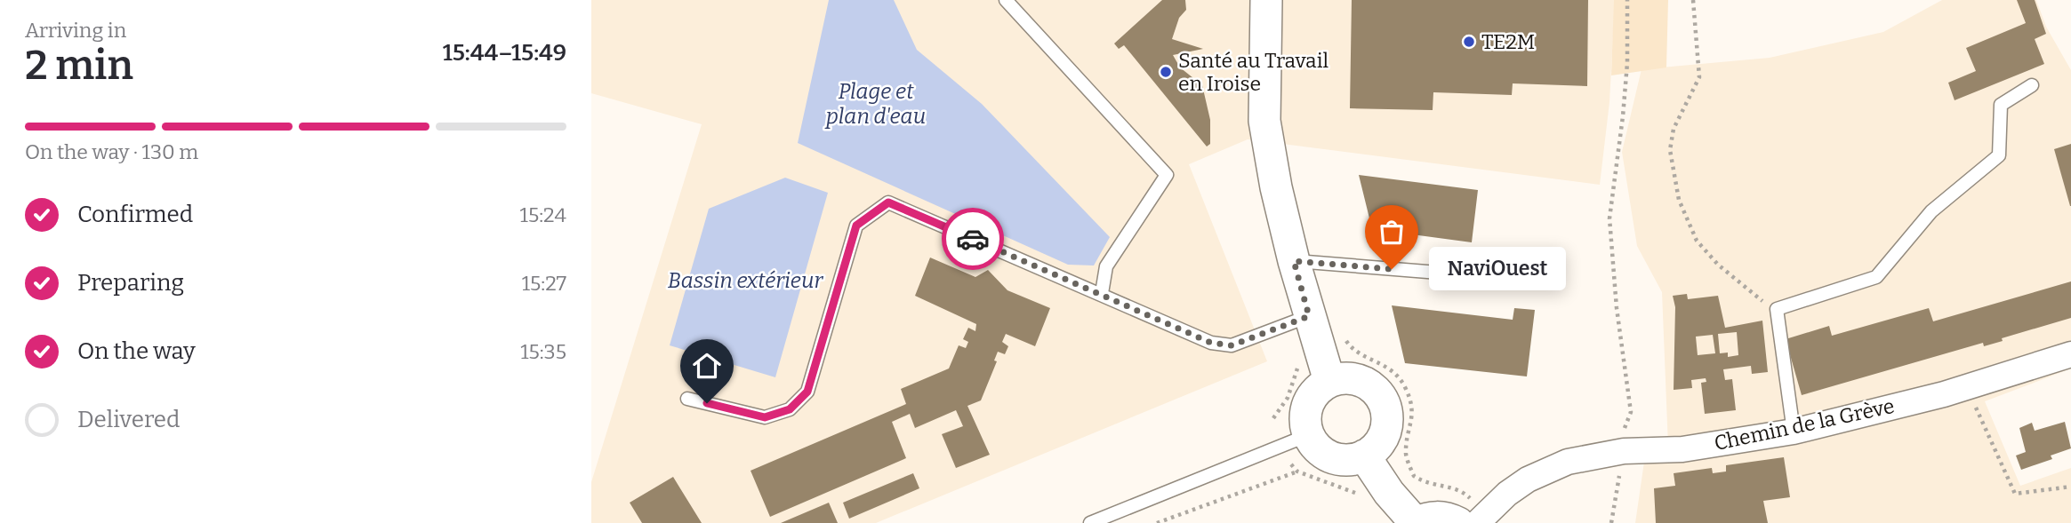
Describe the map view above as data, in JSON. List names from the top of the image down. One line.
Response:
{"streets":{"street":["Chemin de la Grève"]},"water":["Plage et plan d'eau","Bassin extérieur"],"places":["TE2M","Santé au Travail en Iroise","NaviOuest"],"page":{"heading":["2 min","Arriving in","15:44–15:49"],"bar":"On the way · 130 m","list":[["Confirmed","15:24"],["Preparing","15:27"],["On the way","15:35"],"Delivered"],"bubble":"NaviOuest"}}
